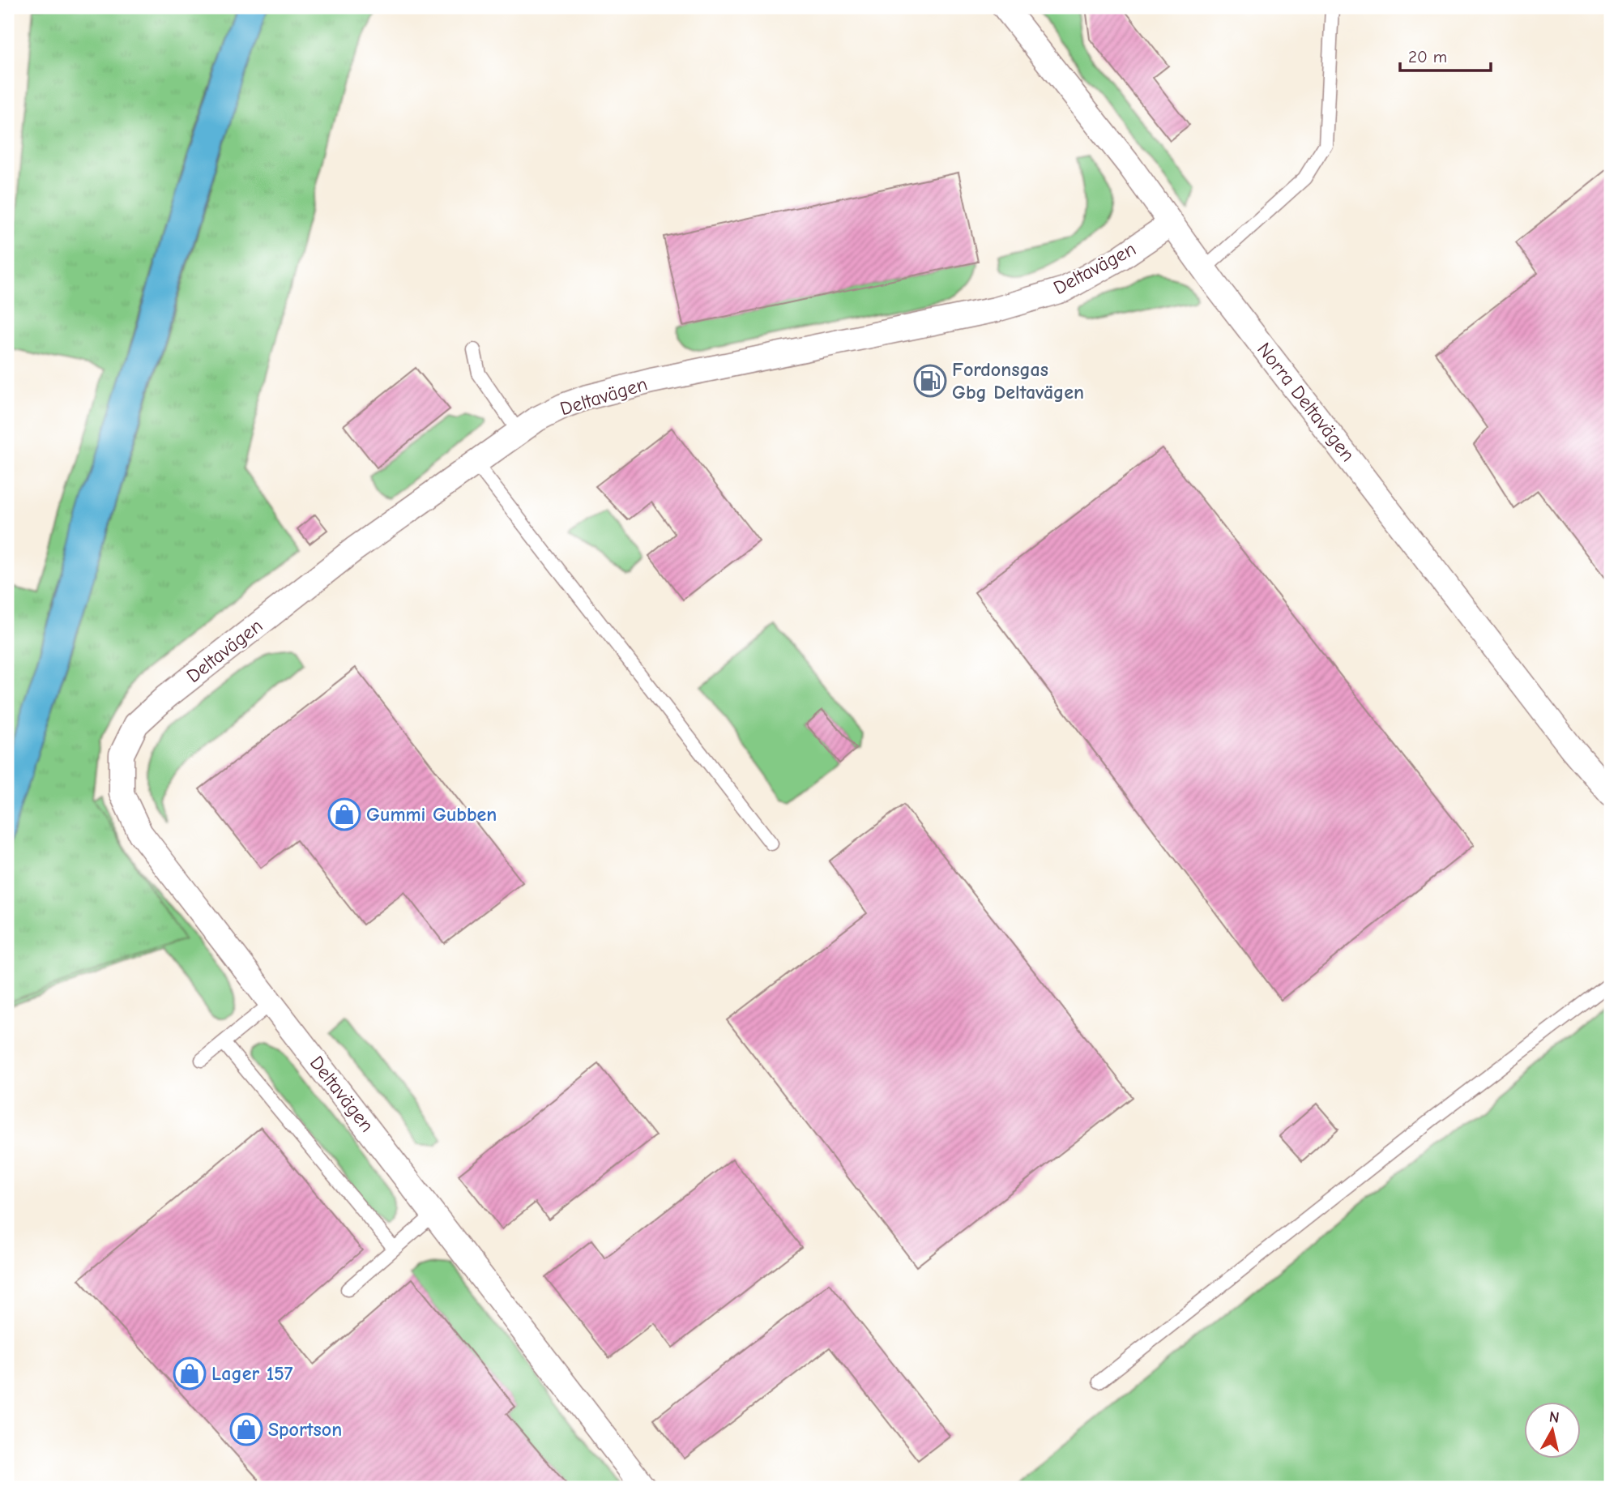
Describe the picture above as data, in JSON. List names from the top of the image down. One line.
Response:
{"streets":{"street":["Deltavägen","Norra Deltavägen"]},"crossings":[["Deltavägen","Norra Deltavägen"]],"places":{"fuel station":["Fordonsgas Gbg Deltavägen"],"shop":["Gummi Gubben","Lager 157","Sportson"]},"scale_bar":"20 m","north":"top"}
